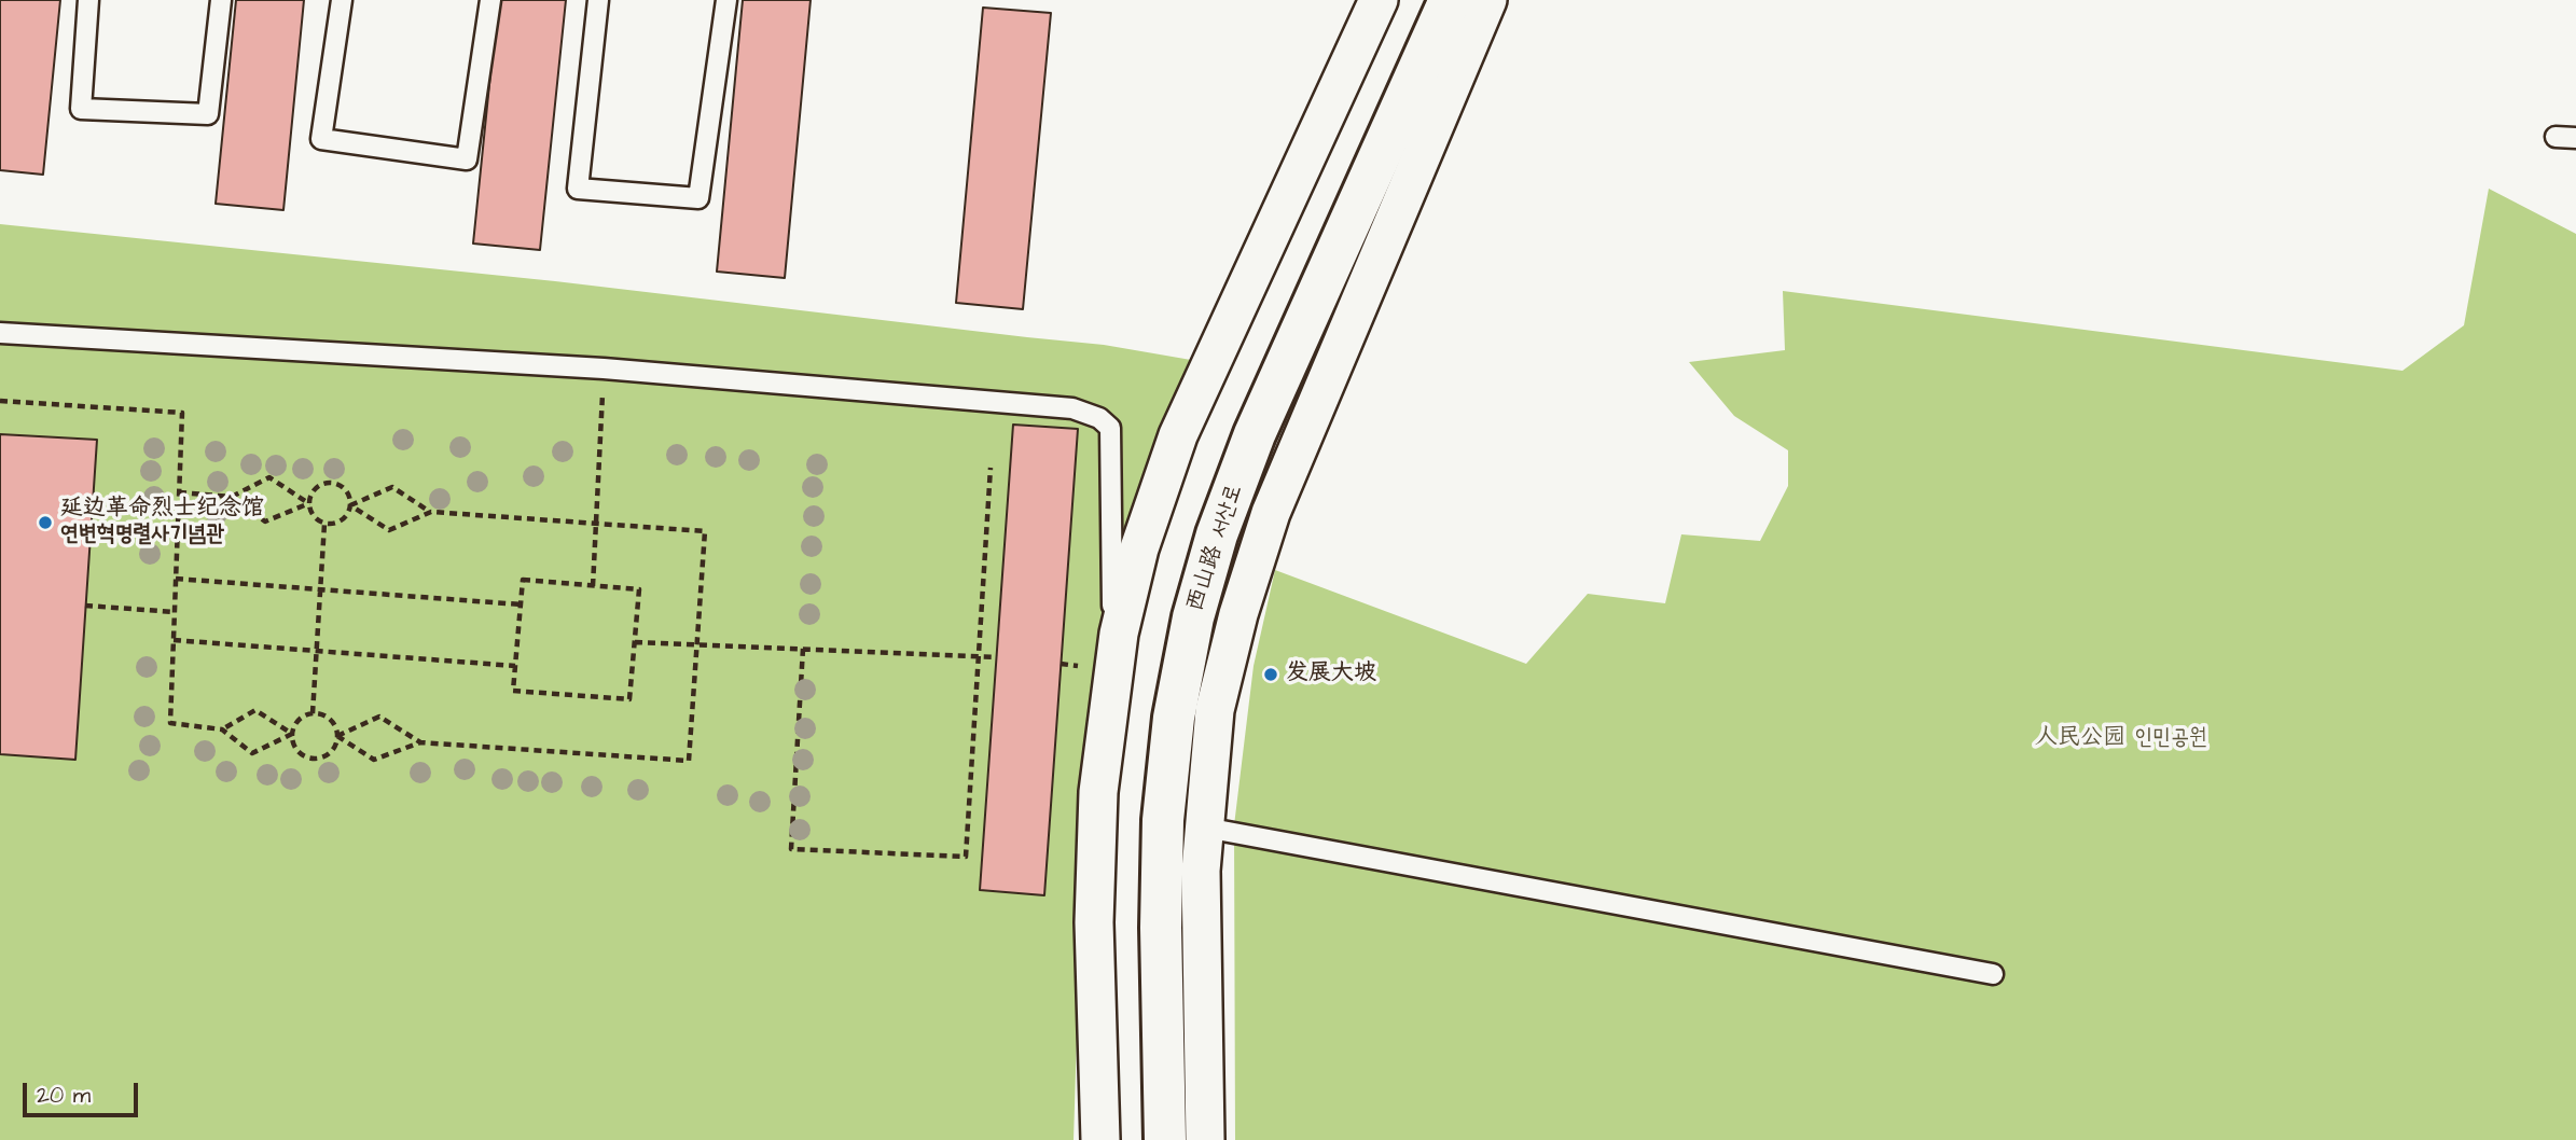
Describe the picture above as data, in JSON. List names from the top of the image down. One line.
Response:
{"streets":{"street":["西山路 서산로"]},"parks":["人民公园 인민공원"],"places":["延边革命烈士纪念馆 연변혁명렬사기념관","发展大坡"],"scale_bar":"20 m"}
